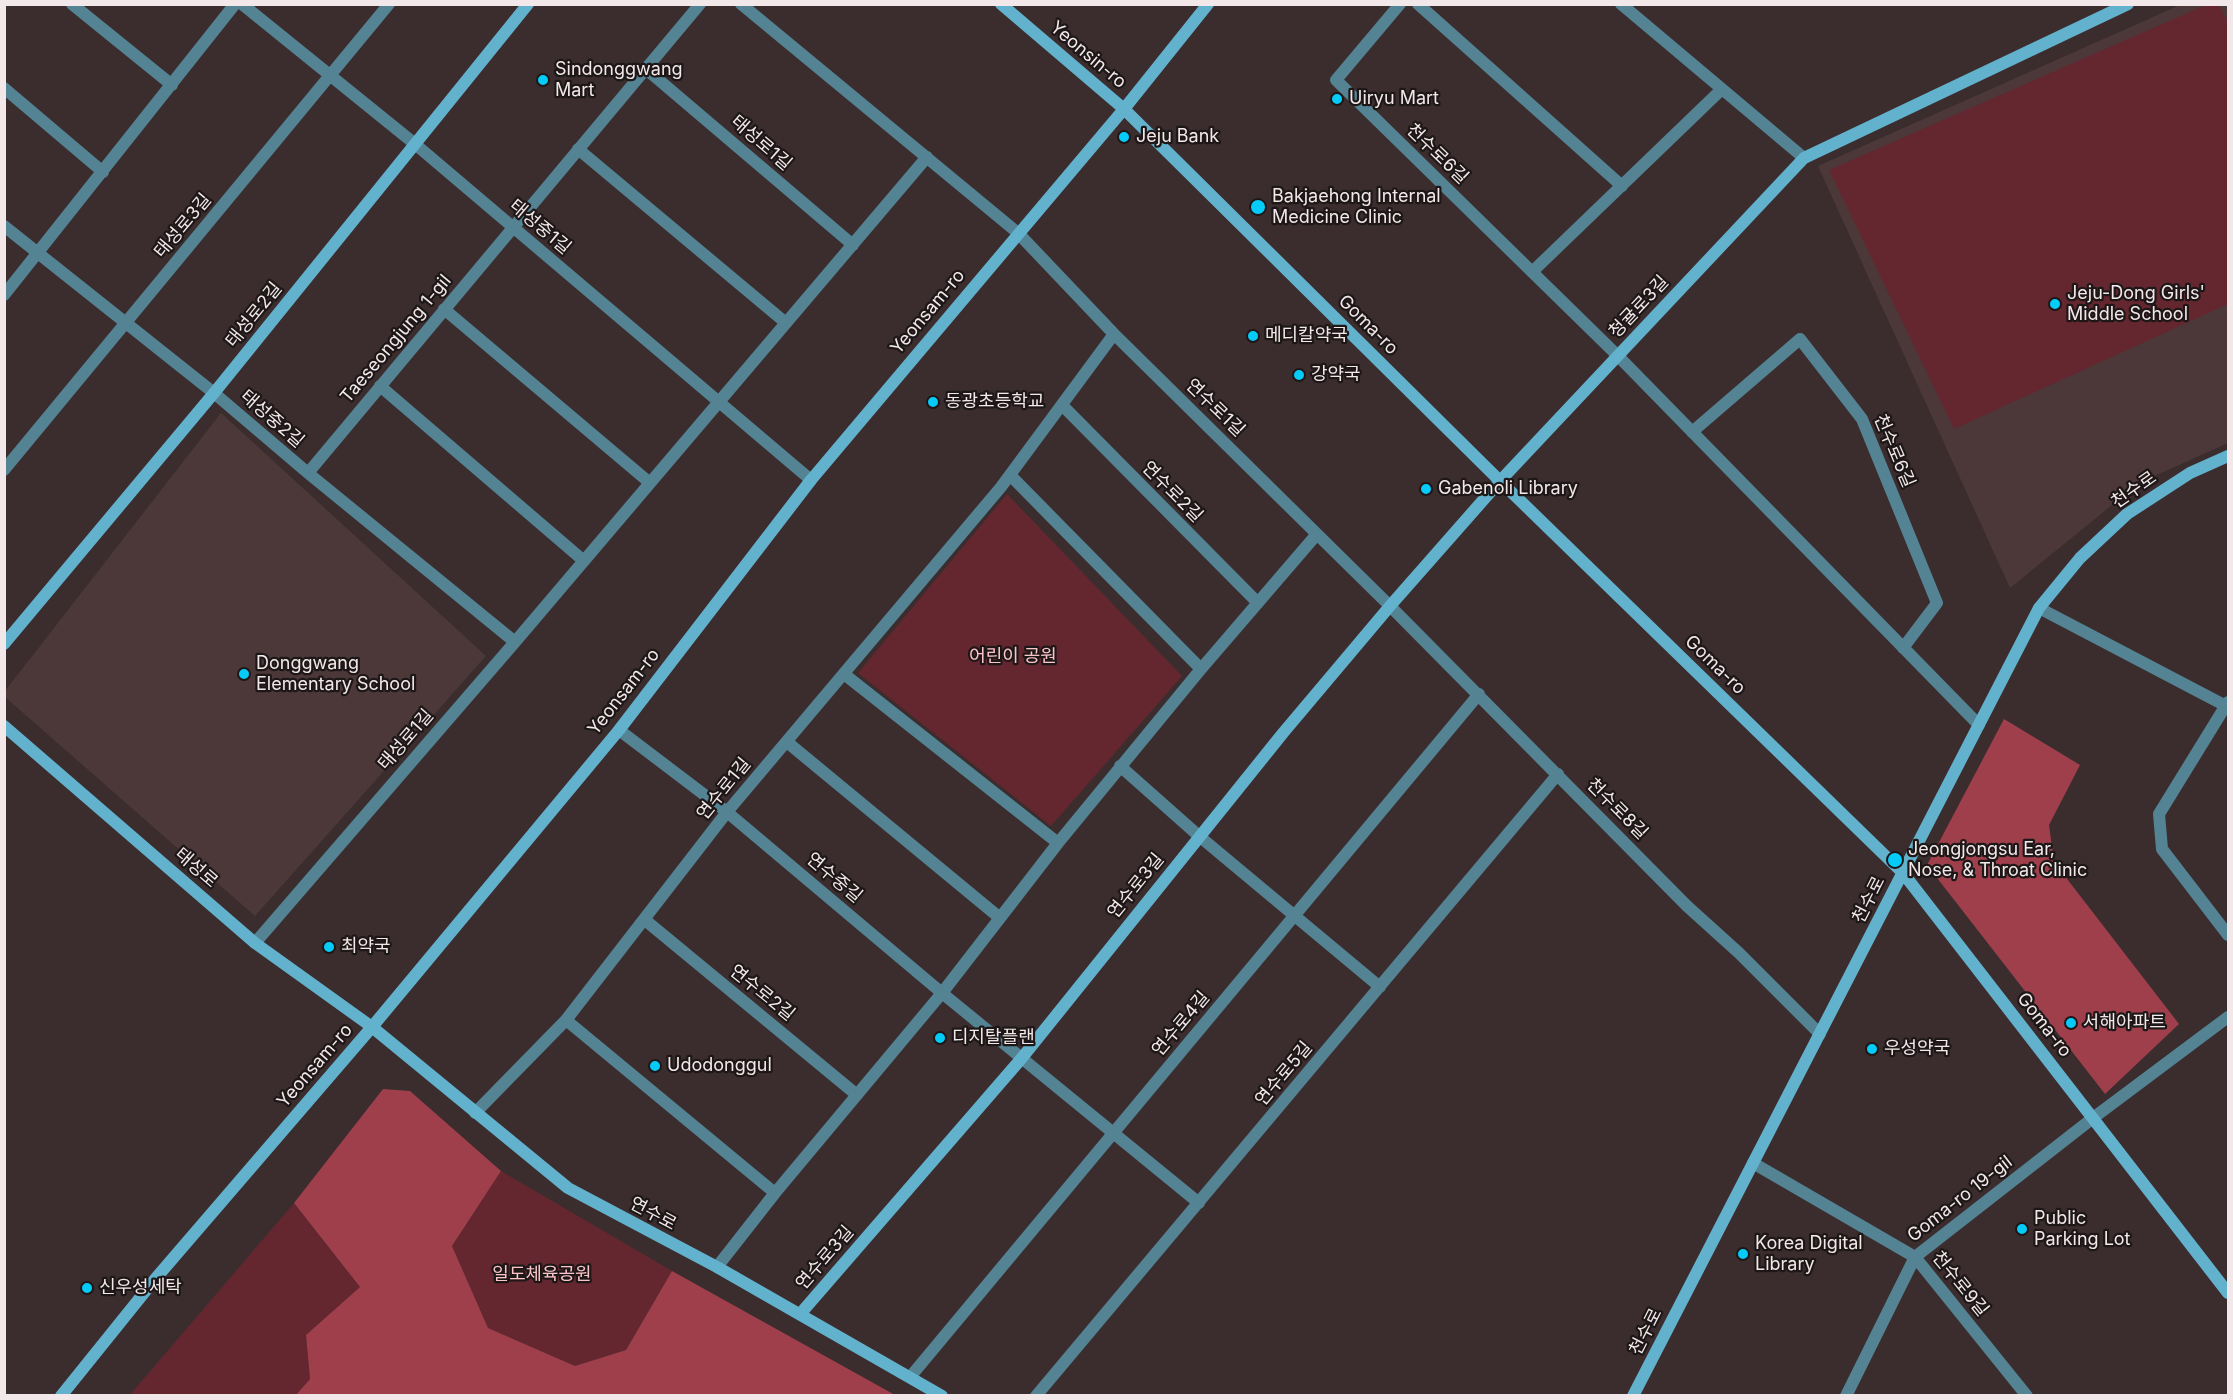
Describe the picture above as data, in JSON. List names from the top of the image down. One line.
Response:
{"streets":{"street":["Yeonsin-ro","태성로1길","천수로6길","태성로3길","태성중1길","청귤로3길","Yeonsam-ro","태성로2길","Goma-ro","Taeseongjung 1-gil","연수로1길","태성중2길","천수로","연수로2길","천수로8길","태성로","연수중길","연수로3길","연수로4길","연수로5길","Goma-ro 19-gil","연수로","천수로9길"]},"crossings":[["Yeonsin-ro","Yeonsam-ro"],["Yeonsin-ro","Goma-ro"],["태성로1길","태성중1길"],["태성로1길","Taeseongjung 1-gil"],["태성로1길","태성중2길"],["태성로1길","태성로"],["천수로6길","청귤로3길"],["천수로6길","천수로"],["태성로3길","태성중1길"],["태성로3길","태성중2길"],["태성중1길","Yeonsam-ro"],["태성중1길","태성로2길"],["태성중1길","Taeseongjung 1-gil"],["청귤로3길","Goma-ro"],["청귤로3길","연수로3길"],["Yeonsam-ro","Goma-ro"],["Yeonsam-ro","연수로1길"],["Yeonsam-ro","태성로"],["Yeonsam-ro","연수중길"],["Yeonsam-ro","연수로"],["태성로2길","태성중2길"],["Goma-ro","천수로"],["Goma-ro","연수로3길"],["Goma-ro","Goma-ro 19-gil"],["Taeseongjung 1-gil","태성중2길"],["연수로1길","연수로2길"],["연수로1길","천수로8길"],["연수로1길","연수중길"],["연수로1길","연수로3길"],["연수로1길","연수로"],["천수로","천수로8길"],["천수로","천수로9길"],["천수로8길","연수로3길"],["천수로8길","연수로4길"],["천수로8길","연수로5길"],["태성로","연수로"],["연수중길","연수로3길"],["연수중길","연수로4길"],["연수중길","연수로5길"],["연수로3길","연수로"],["연수로4길","연수로"],["Goma-ro 19-gil","천수로9길"]],"parks":["어린이 공원","일도체육공원"],"places":["Sindonggwang Mart","Uiryu Mart","Jeju Bank","Bakjaehong Internal Medicine Clinic","Jeju-Dong Girls' Middle School","메디칼약국","강약국","동광초등학교","Gabenoli Library","Donggwang Elementary School","Jeongjongsu Ear, Nose, & Throat Clinic","최약국","서해아파트","디지탈플랜","우성약국","Udodonggul","Public Parking Lot","Korea Digital Library","신우성세탁"]}
